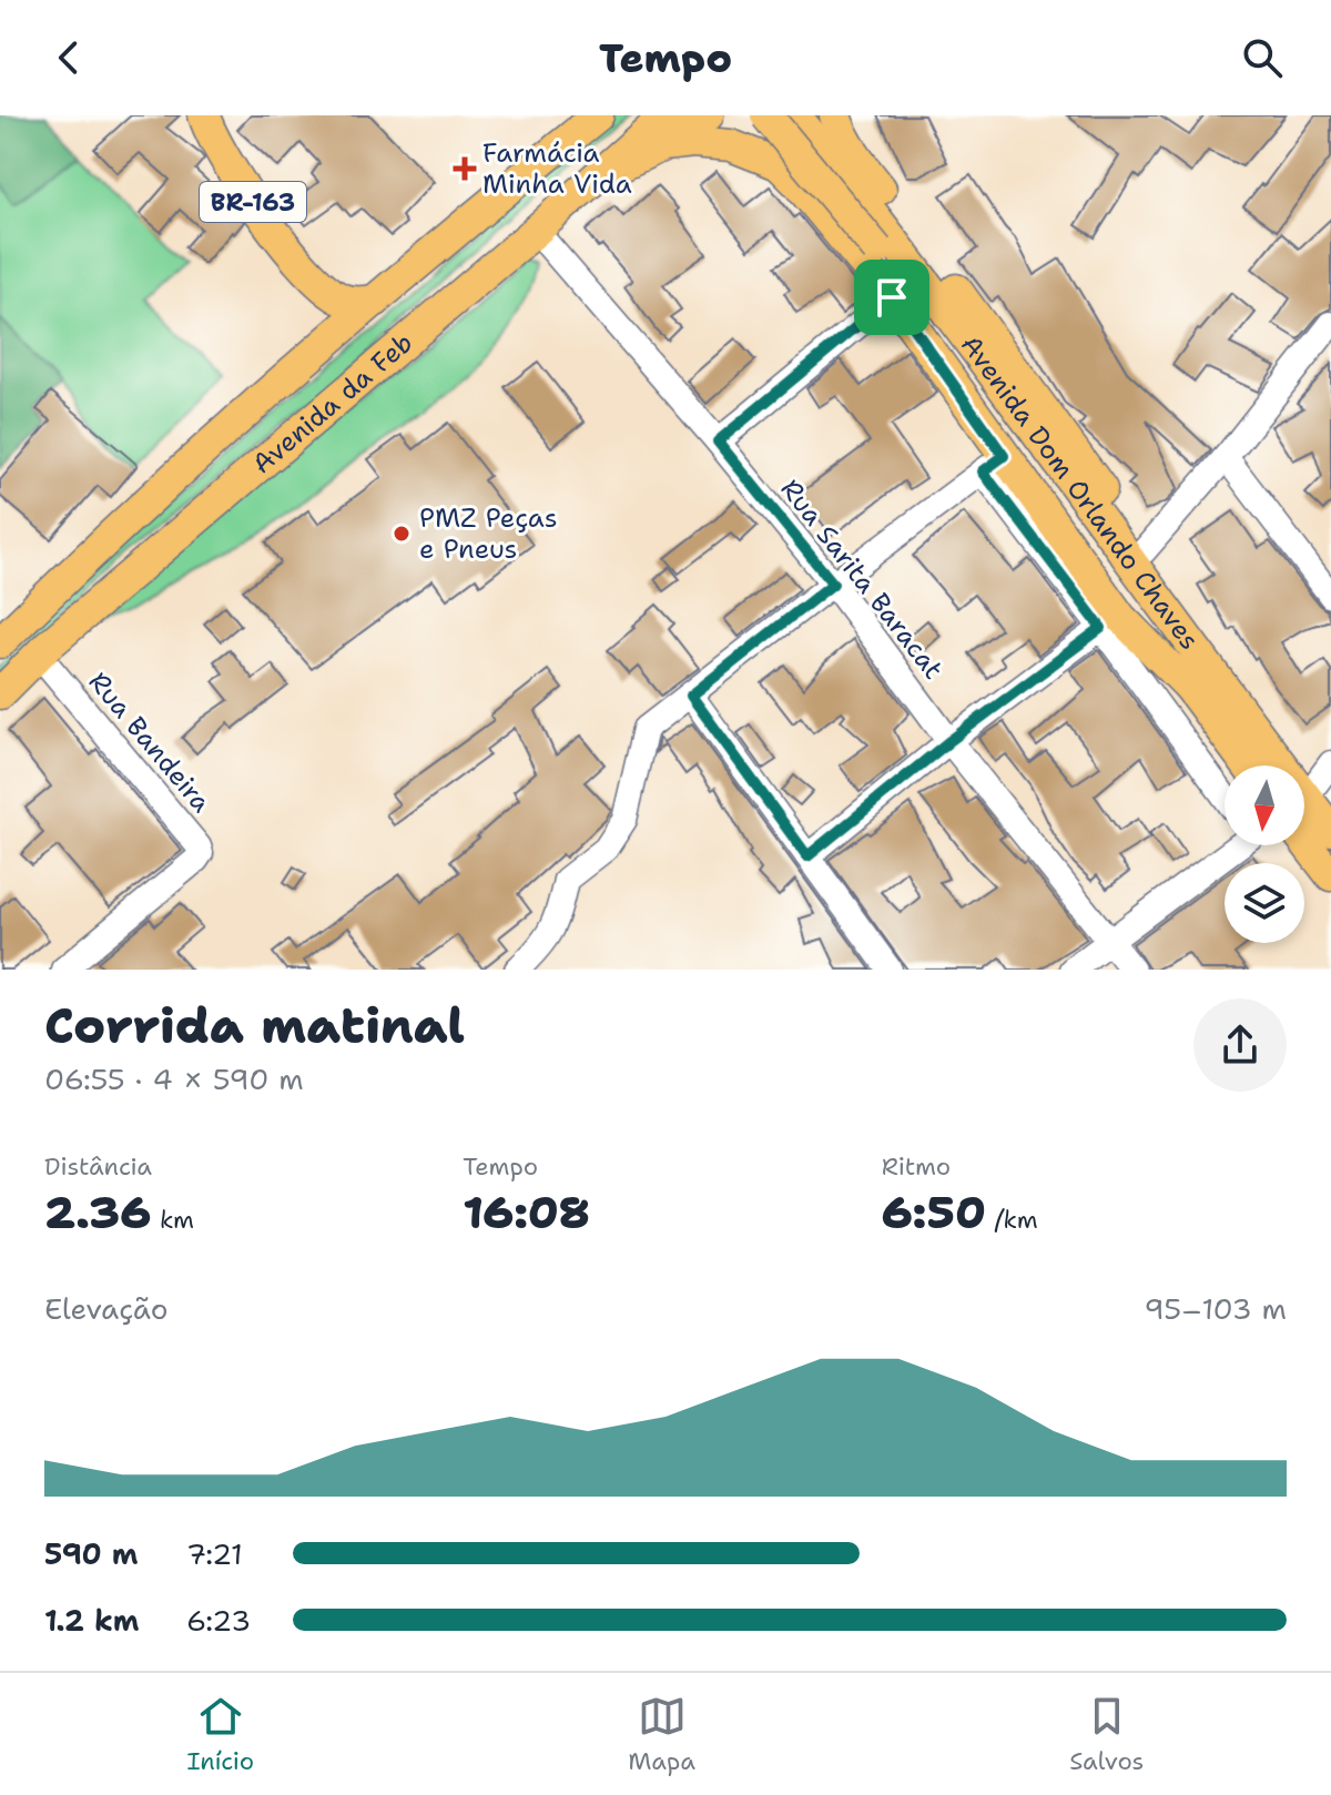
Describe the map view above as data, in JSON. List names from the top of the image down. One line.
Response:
{"streets":{"main road":["BR-163","Avenida da Feb","Avenida Dom Orlando Chaves"],"street":["Rua Sarita Baracat","Rua Bandeira"]},"crossings":[["BR-163","Avenida da Feb"],["Avenida da Feb","Rua Sarita Baracat"],["Avenida da Feb","Rua Bandeira"]],"places":{"health":["Farmácia Minha Vida"],"other":["PMZ Peças e Pneus"]},"north":"bottom","page":{"header":"Tempo","heading":["Corrida matinal","06:55 · 4 × 590 m"],"stats":[["Distância","2.36 km"],["Tempo","16:08"],["Ritmo","6:50 /km"]],"chart":["Elevação","95–103 m"],"list":[{"name":"590 m","note":"7:21"},{"name":"1.2 km","note":"6:23"}],"tabs":["Início","Mapa","Salvos"]}}
